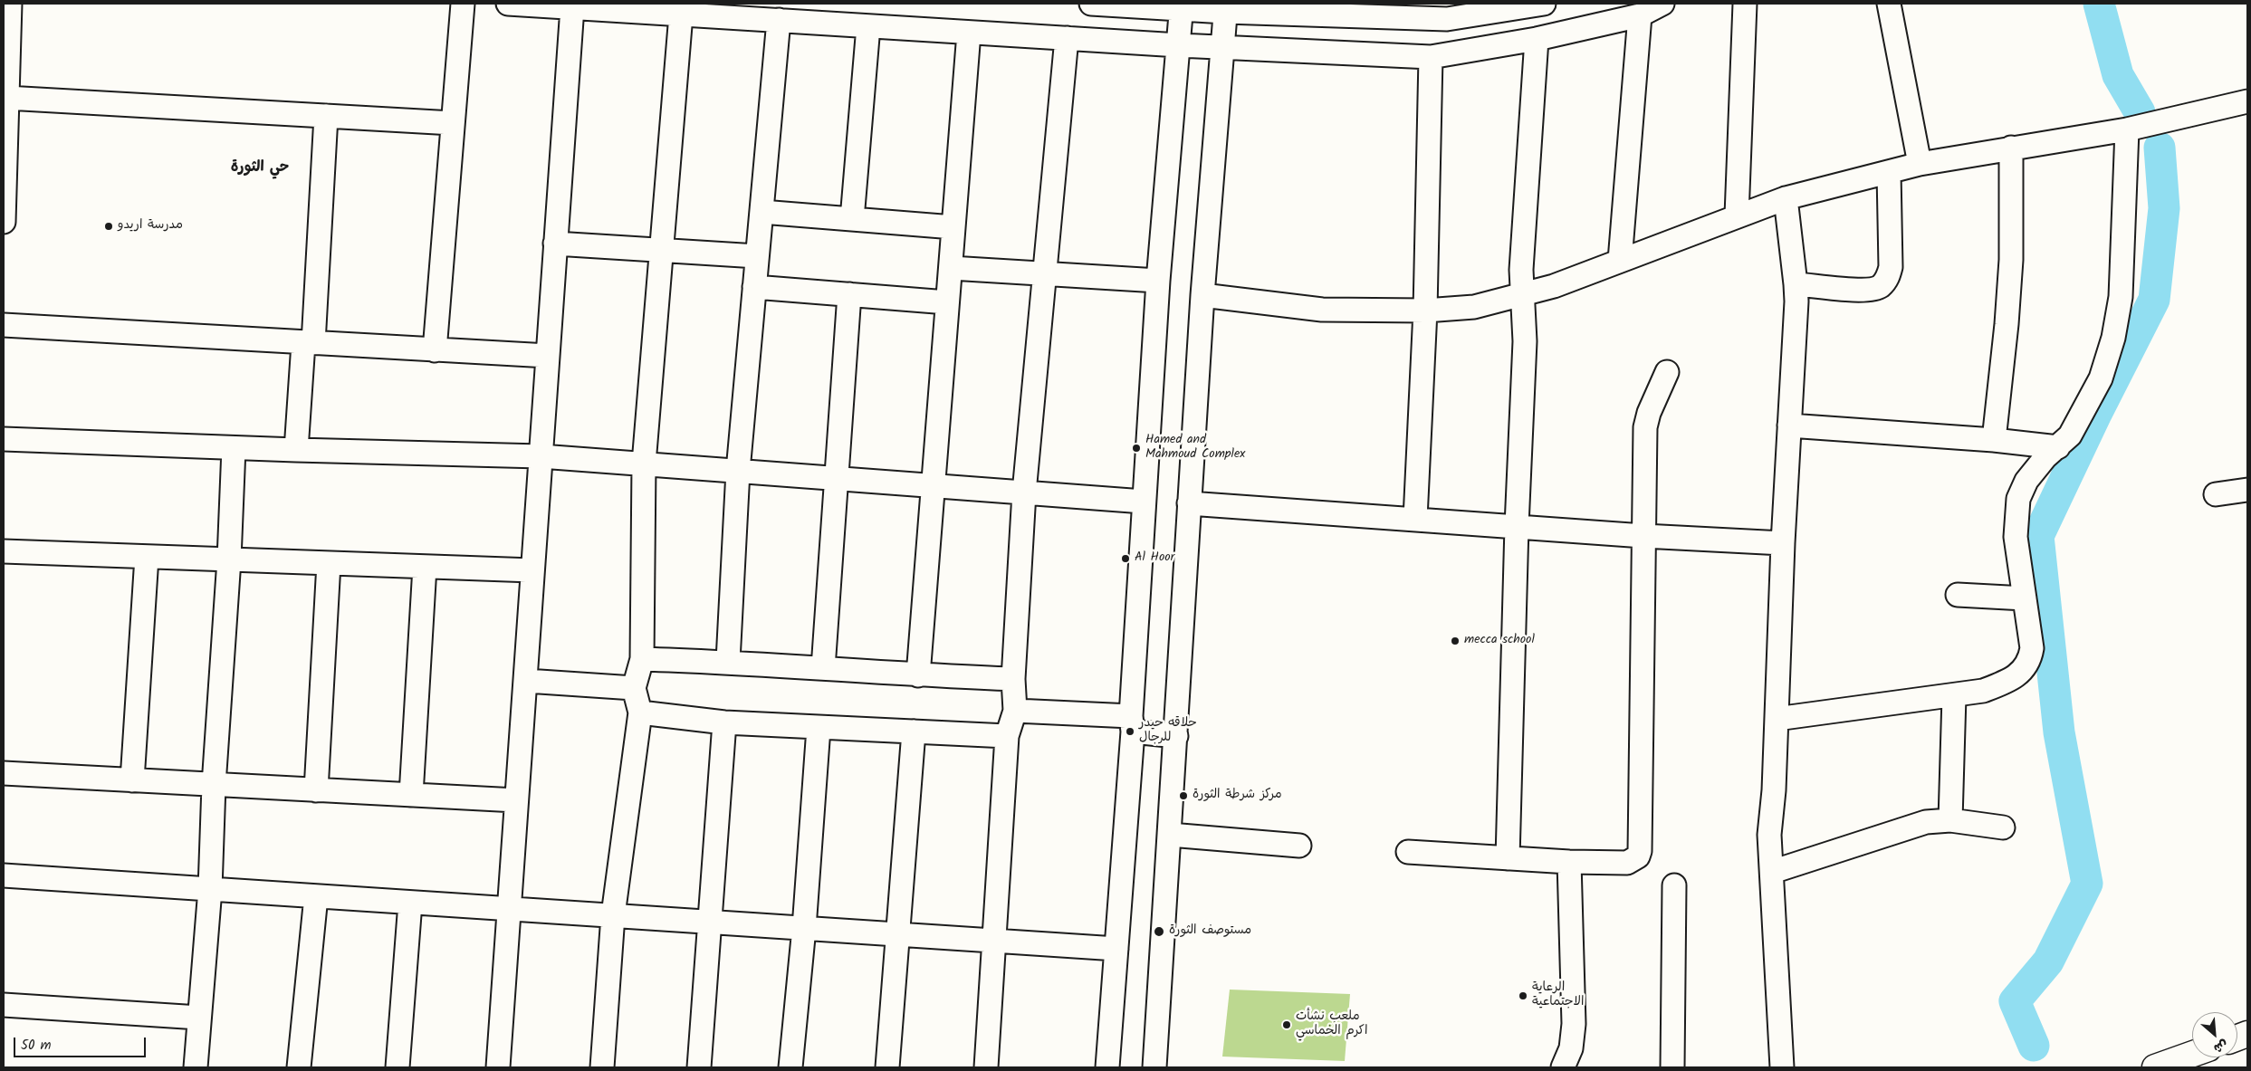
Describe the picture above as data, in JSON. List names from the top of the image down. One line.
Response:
{"districts":["حي الثورة"],"places":["مدرسة اريدو","Hamed and Mahmoud Complex","Al Hoor","mecca school","حلاقه حيدر للرجال","مركز شرطة الثورة","مستوصف الثورة","الرعاية الاجتماعية","ملعب نشأت اكرم الخماسي"],"scale_bar":"50 m","north":"bottom right"}
